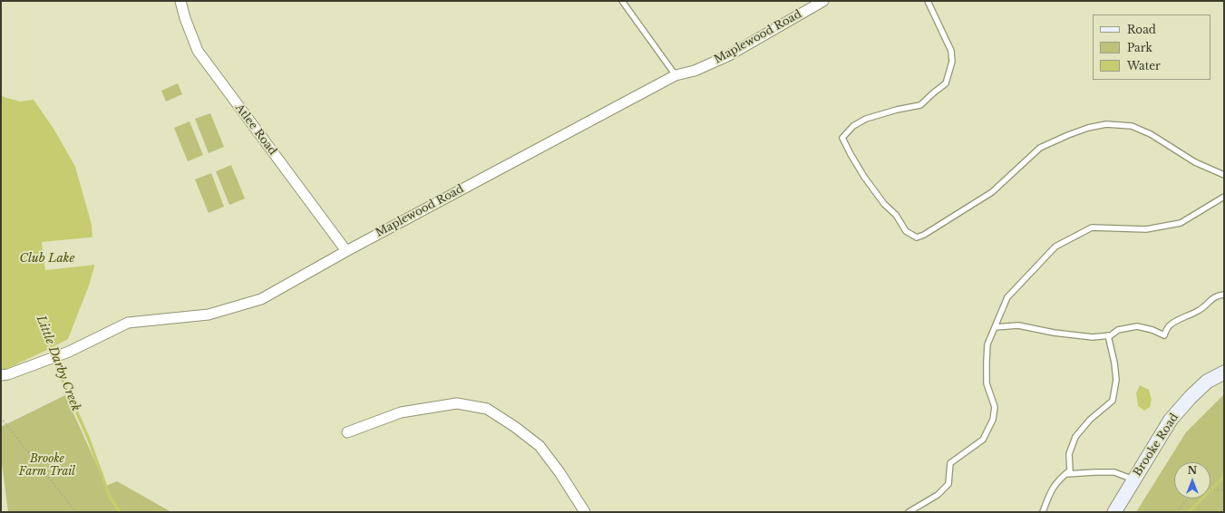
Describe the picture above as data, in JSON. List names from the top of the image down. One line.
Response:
{"streets":{"main road":["Brooke Road"],"street":["Maplewood Road","Atlee Road"]},"crossings":[["Maplewood Road","Atlee Road"]],"water":["Club Lake","Little Darby Creek"],"parks":["Brooke Farm Trail"],"legend":["Road","Park","Water"],"north":"top"}
